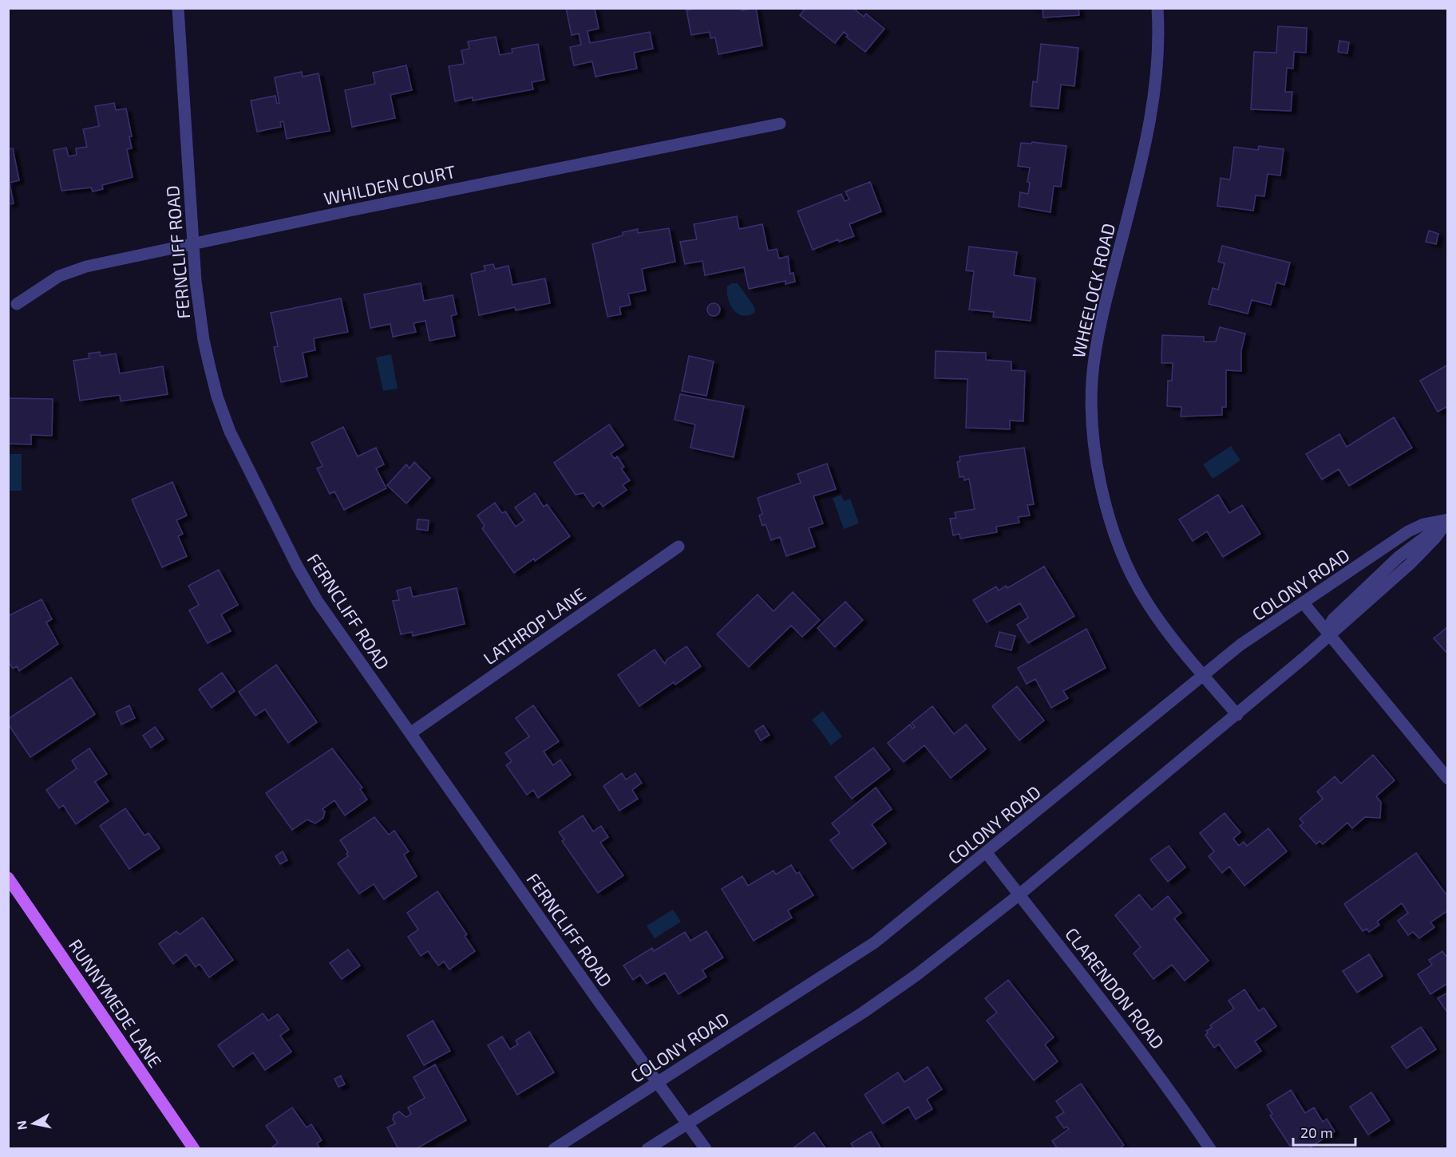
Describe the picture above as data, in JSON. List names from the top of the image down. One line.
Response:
{"streets":{"main road":["RUNNYMEDE LANE"],"street":["WHILDEN COURT","FERNCLIFF ROAD","WHEELOCK ROAD","COLONY ROAD","LATHROP LANE","CLARENDON ROAD"]},"crossings":[["WHILDEN COURT","FERNCLIFF ROAD"],["FERNCLIFF ROAD","COLONY ROAD"],["FERNCLIFF ROAD","LATHROP LANE"],["WHEELOCK ROAD","COLONY ROAD"],["COLONY ROAD","CLARENDON ROAD"]],"scale_bar":"20 m","north":"left"}
